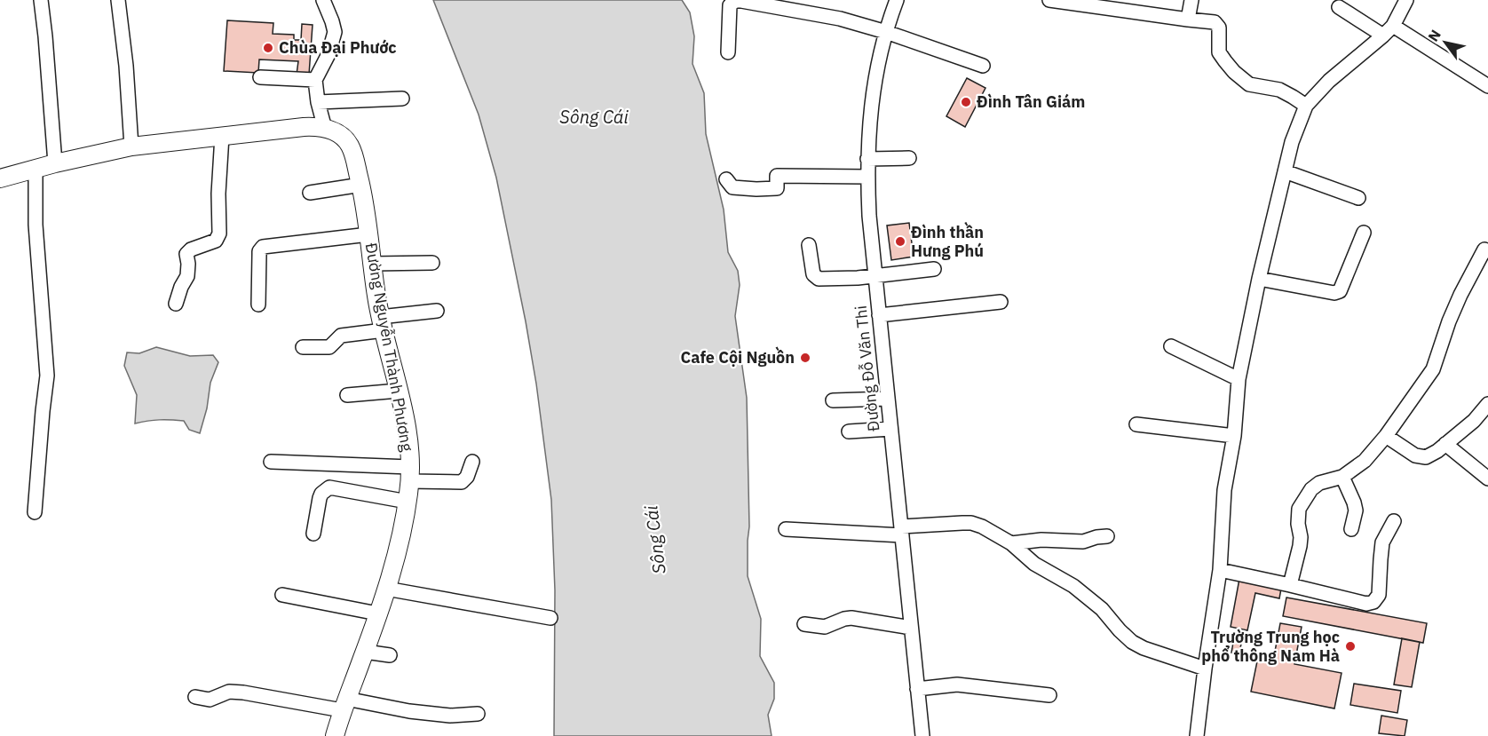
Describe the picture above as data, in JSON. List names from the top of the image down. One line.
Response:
{"streets":{"main road":["Đường Nguyễn Thành Phương"],"street":["Đường Đỗ Văn Thi"]},"water":["Sông Cái"],"places":["Chùa Đại Phước","Đình Tân Giám","Đình thần Hưng Phú","Cafe Cội Nguồn","Trường Trung học phổ thông Nam Hà"],"north":"top left"}
